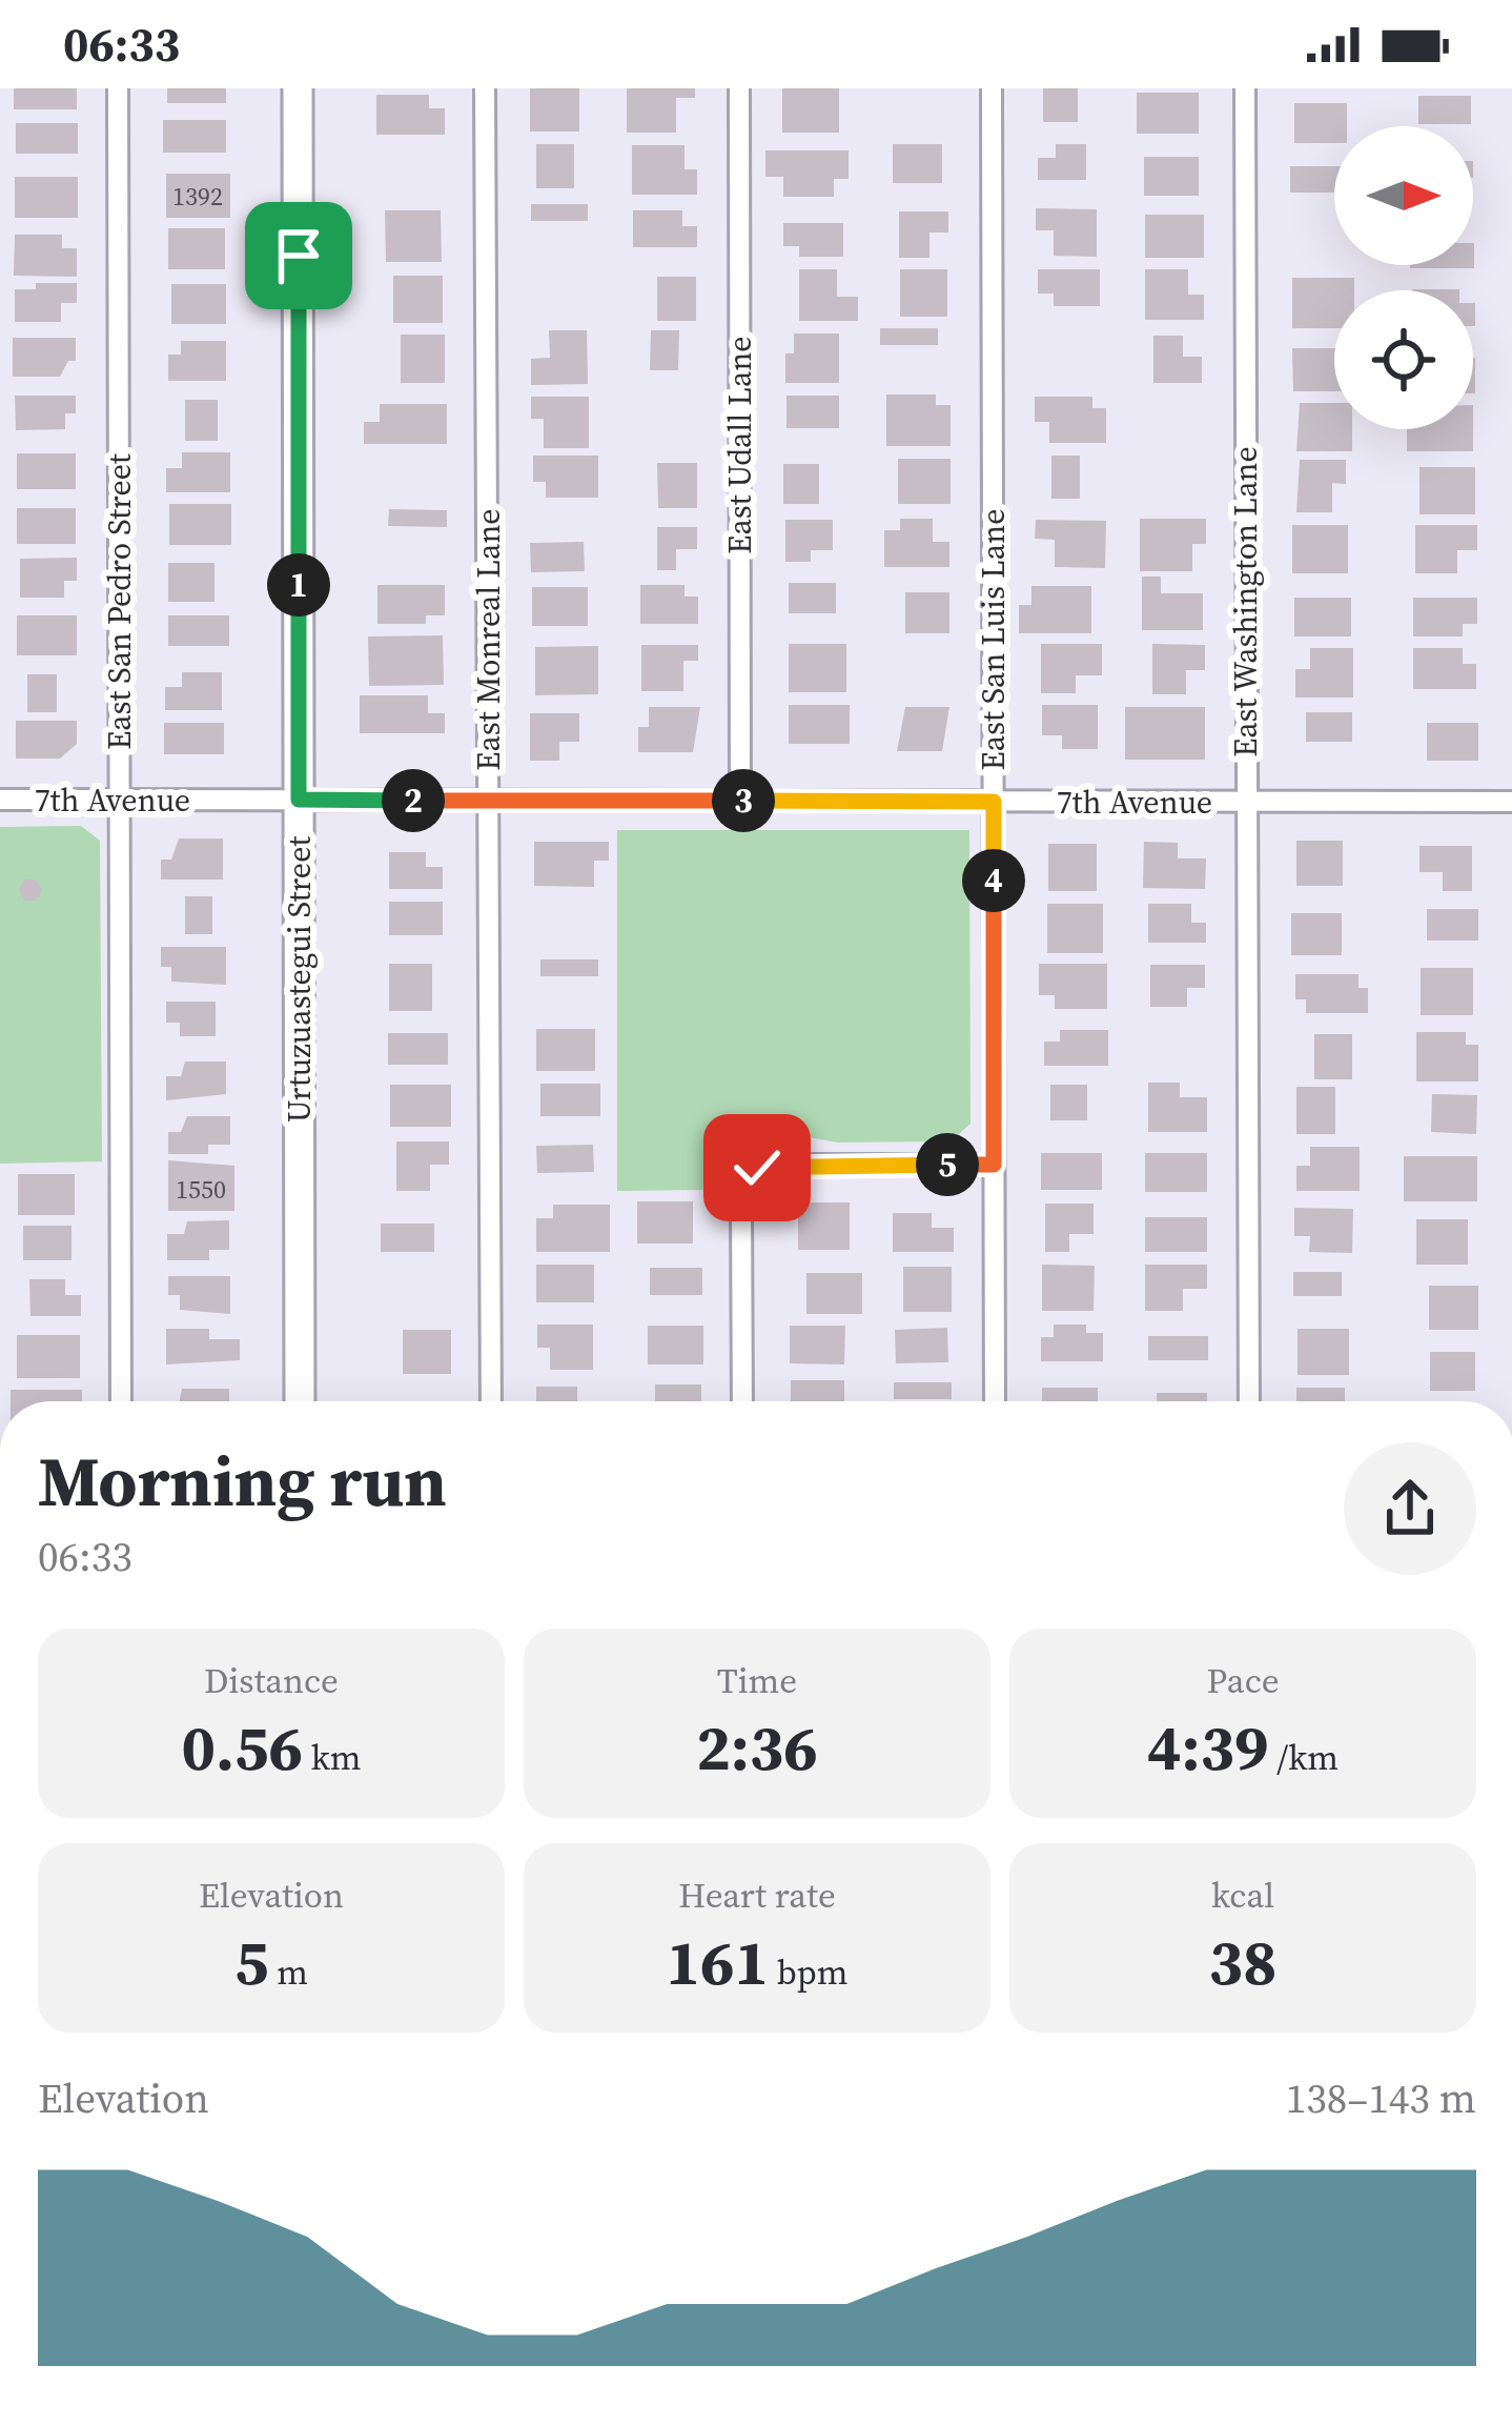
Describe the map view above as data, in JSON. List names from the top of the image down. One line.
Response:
{"streets":{"main road":["Urtuzuastegui Street"],"street":["East Udall Lane","East San Pedro Street","East Washington Lane","East Monreal Lane","East San Luis Lane","7th Avenue"]},"crossings":[["East Udall Lane","7th Avenue"],["East San Pedro Street","7th Avenue"],["East Washington Lane","7th Avenue"],["East Monreal Lane","7th Avenue"],["East San Luis Lane","7th Avenue"],["7th Avenue","Urtuzuastegui Street"]],"house_numbers":["1392","1550"],"north":"right","page":{"status":"06:33","pins":["1","2","3","4","5"],"heading":["Morning run","06:33"],"stats":[["Distance","0.56 km"],["Time","2:36"],["Pace","4:39 /km"],["Elevation","5 m"],["Heart rate","161 bpm"],["kcal","38"]],"chart":["Elevation","138–143 m"]}}
